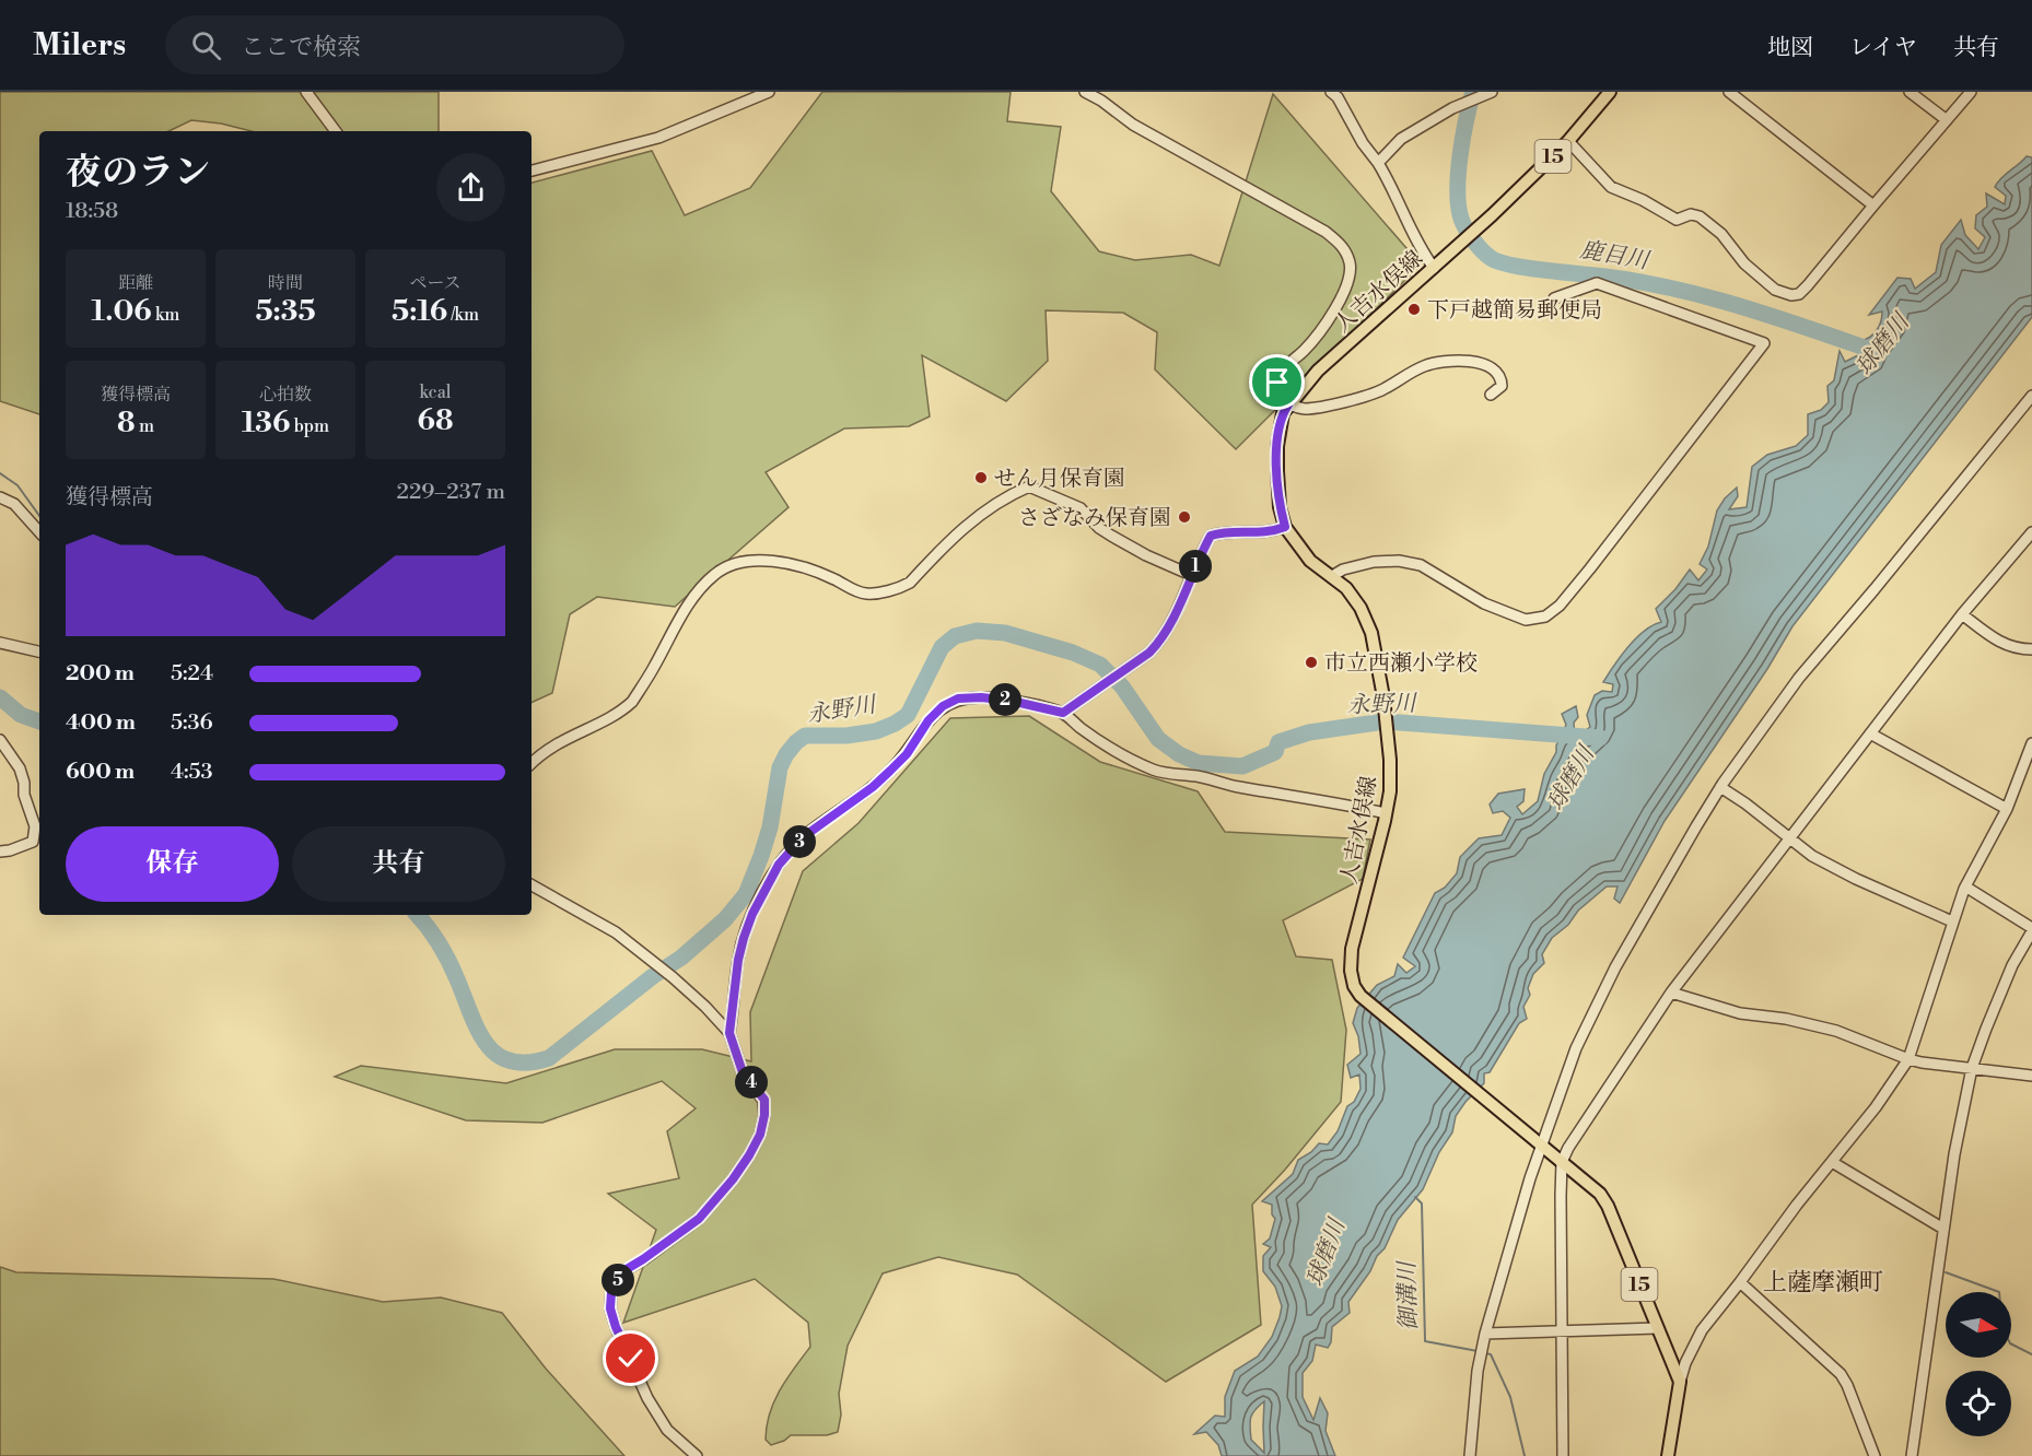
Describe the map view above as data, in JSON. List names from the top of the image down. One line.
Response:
{"streets":{"main road":["15","人吉水俣線"]},"districts":["上薩摩瀬町"],"water":["鹿目川","球磨川","永野川","御溝川"],"places":["下戸越簡易郵便局","せん月保育園","さざなみ保育園","市立西瀬小学校"],"north":"right","page":{"header":"Milers","search":"ここで検索","nav":["地図","レイヤ","共有"],"heading":["夜のラン","18:58"],"stats":[["距離","1.06 km"],["時間","5:35"],["ペース","5:16 /km"],["獲得標高","8 m"],["心拍数","136 bpm"],["kcal","68"]],"chart":["獲得標高","229–237 m"],"pins":["1","2","3","4","5"],"list":[{"name":"200 m","note":"5:24"},{"name":"400 m","note":"5:36"},{"name":"600 m","note":"4:53"}],"buttons":["保存","共有"]}}
